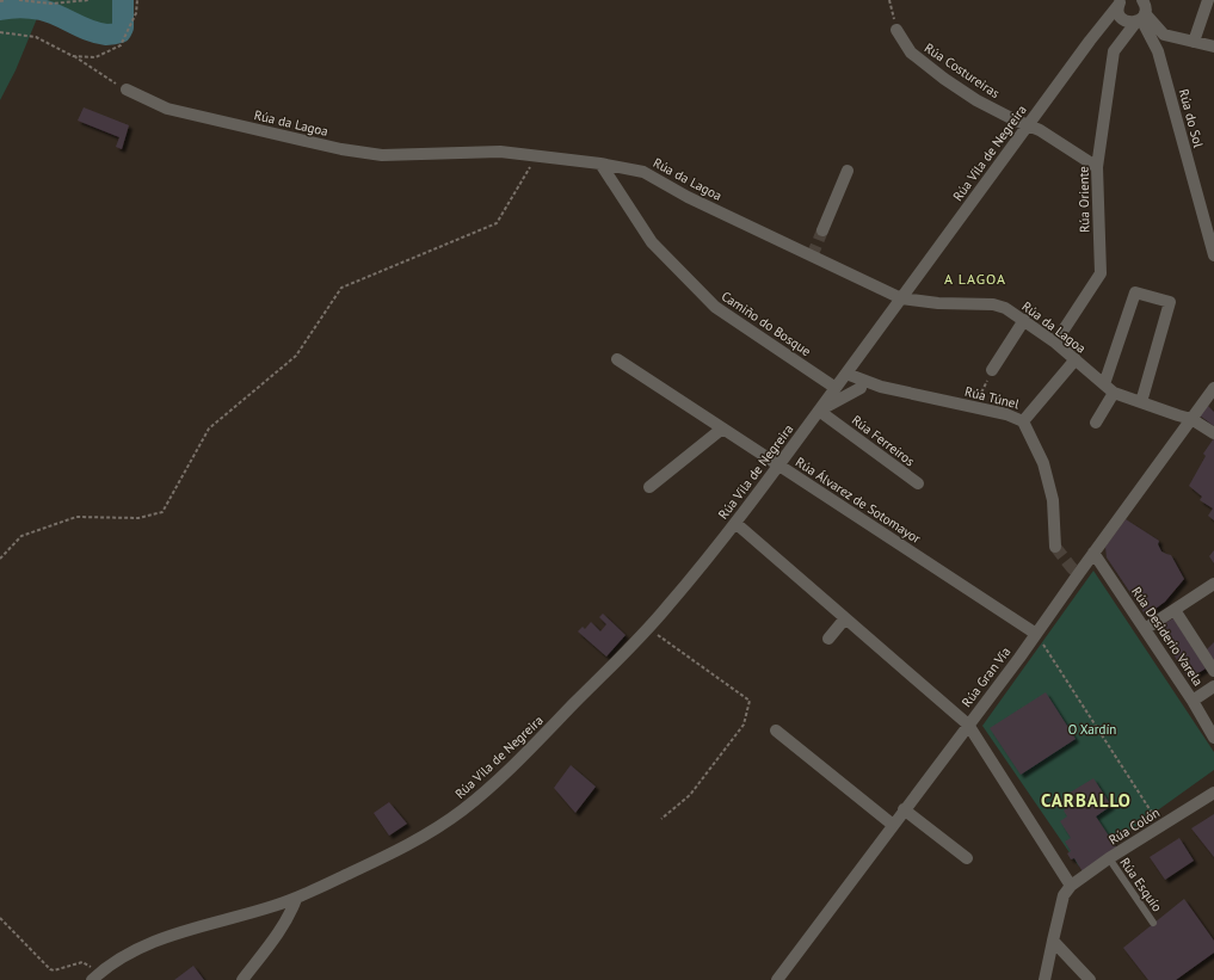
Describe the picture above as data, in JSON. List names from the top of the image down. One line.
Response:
{"streets":{"street":["Rúa Costureiras","Rúa do Sol","Rúa da Lagoa","Rúa Vila de Negreira","Rúa Oriente","Camiño do Bosque","Rúa Túnel","Rúa Ferreiros","Rúa Álvarez de Sotomayor","Rúa Desiderio Varela","Rúa Gran Vía","Rúa Colón"],"lane":["Rúa Esquío"]},"crossings":[["Rúa Costureiras","Rúa Vila de Negreira"],["Rúa Costureiras","Rúa Oriente"],["Rúa do Sol","Rúa Vila de Negreira"],["Rúa do Sol","Rúa Oriente"],["Rúa da Lagoa","Rúa Vila de Negreira"],["Rúa da Lagoa","Rúa Oriente"],["Rúa da Lagoa","Camiño do Bosque"],["Rúa da Lagoa","Rúa Gran Vía"],["Rúa Vila de Negreira","Camiño do Bosque"],["Rúa Vila de Negreira","Rúa Túnel"],["Rúa Vila de Negreira","Rúa Ferreiros"],["Rúa Vila de Negreira","Rúa Álvarez de Sotomayor"],["Camiño do Bosque","Rúa Túnel"],["Rúa Álvarez de Sotomayor","Rúa Gran Vía"],["Rúa Desiderio Varela","Rúa Gran Vía"],["Rúa Colón","Rúa Esquío"]],"districts":["A LAGOA","CARBALLO"],"parks":["O Xardín"]}
